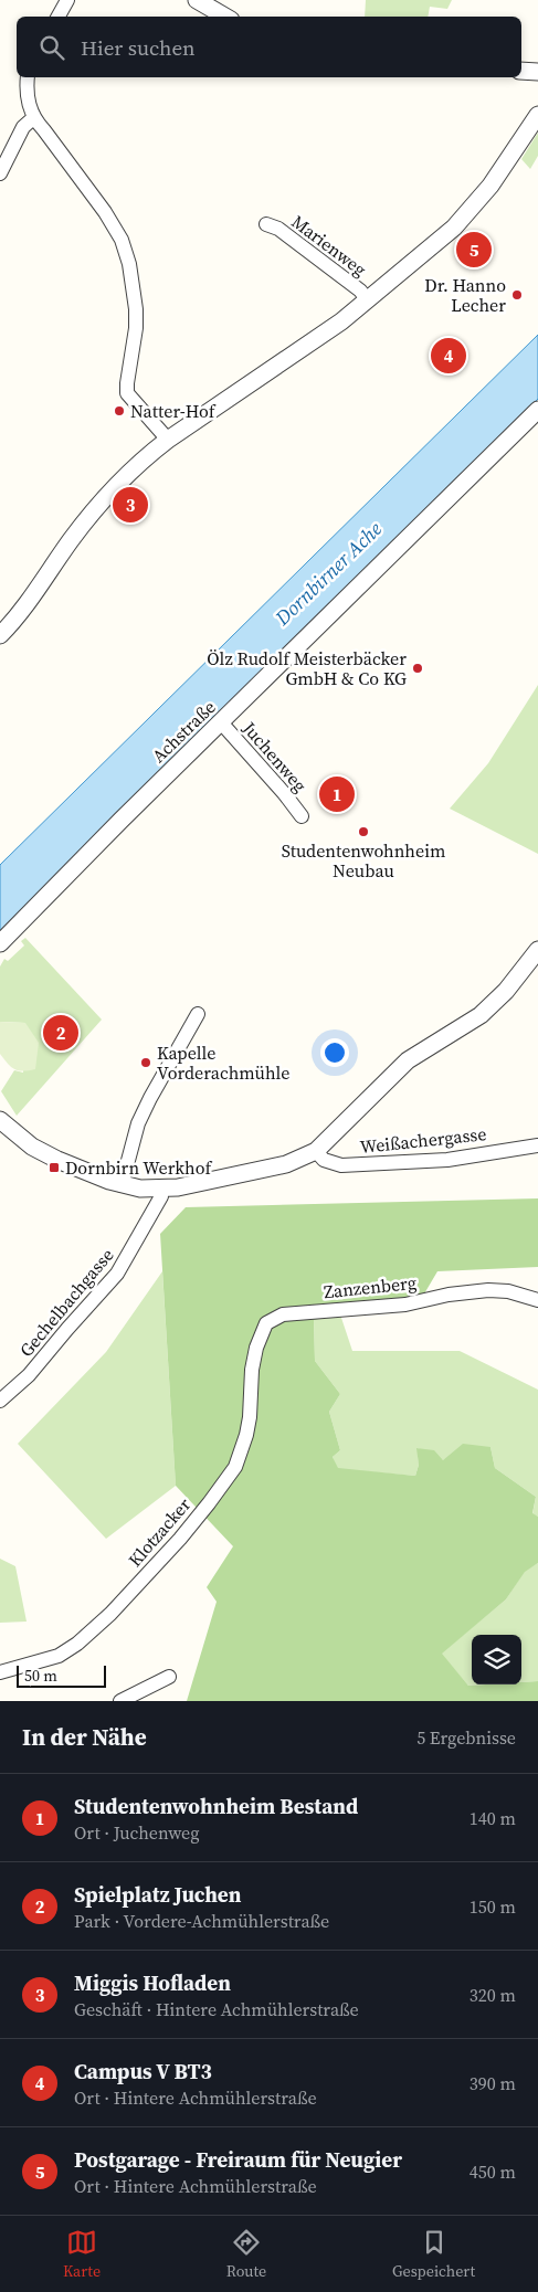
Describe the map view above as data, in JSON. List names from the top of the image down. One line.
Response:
{"streets":{"street":["Marienweg","Achstraße","Juchenweg","Weißachergasse","Zanzenberg","Gechelbachgasse","Klotzacker"]},"crossings":[["Achstraße","Juchenweg"],["Zanzenberg","Klotzacker"]],"water":["Dornbirner Ache"],"places":{"other":["Dr. Hanno Lecher","Natter-Hof","Ölz Rudolf Meisterbäcker GmbH & Co KG","Studentenwohnheim Neubau","Kapelle Vorderachmühle"],"transit":["Dornbirn Werkhof"]},"scale_bar":"50 m","page":{"search":"Hier suchen","pins":["5","4","3","1","2"],"scale":"50 m","heading":["In der Nähe","5 Ergebnisse"],"list":[{"mark":"1","name":"Studentenwohnheim Bestand","note":"Ort · Juchenweg","value":"140 m"},{"mark":"2","name":"Spielplatz Juchen","note":"Park · Vordere-Achmühlerstraße","value":"150 m"},{"mark":"3","name":"Miggis Hofladen","note":"Geschäft · Hintere Achmühlerstraße","value":"320 m"},{"mark":"4","name":"Campus V BT3","note":"Ort · Hintere Achmühlerstraße","value":"390 m"},{"mark":"5","name":"Postgarage - Freiraum für Neugier","note":"Ort · Hintere Achmühlerstraße","value":"450 m"}],"nav":["Karte","Route","Gespeichert"]}}
